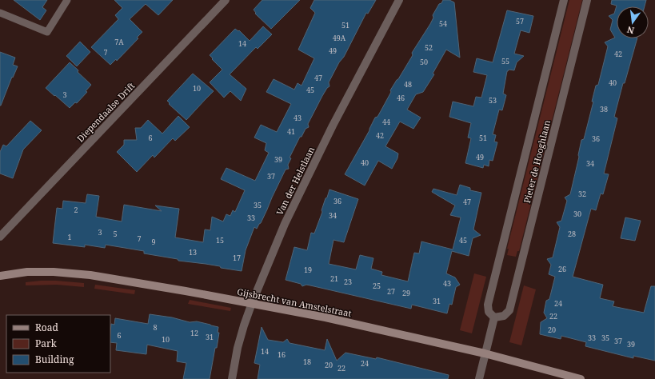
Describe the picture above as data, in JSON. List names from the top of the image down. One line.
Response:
{"streets":{"street":["Diependaalse Drift","Pieter de Hooghlaan","Van der Helstlaan","Gijsbrecht van Amstelstraat"]},"crossings":[["Van der Helstlaan","Gijsbrecht van Amstelstraat"]],"house_numbers":["57","54","51","49A","7A","14","52","49","7","42","55","50","47","40","48","10","45","3","46","53","38","43","44","41","42","6","51","36","49","39","40","34","37","32","36","47","35","2","30","34","33","3","5","28","1","7","15","45","9","13","17","26","19","21","23","43","25","27","29","31","24","22","8","20","12","6","31","33","35","10","37","39","14","16","18","24","20","22"],"legend":["Road","Park","Building"],"north":"bottom"}
